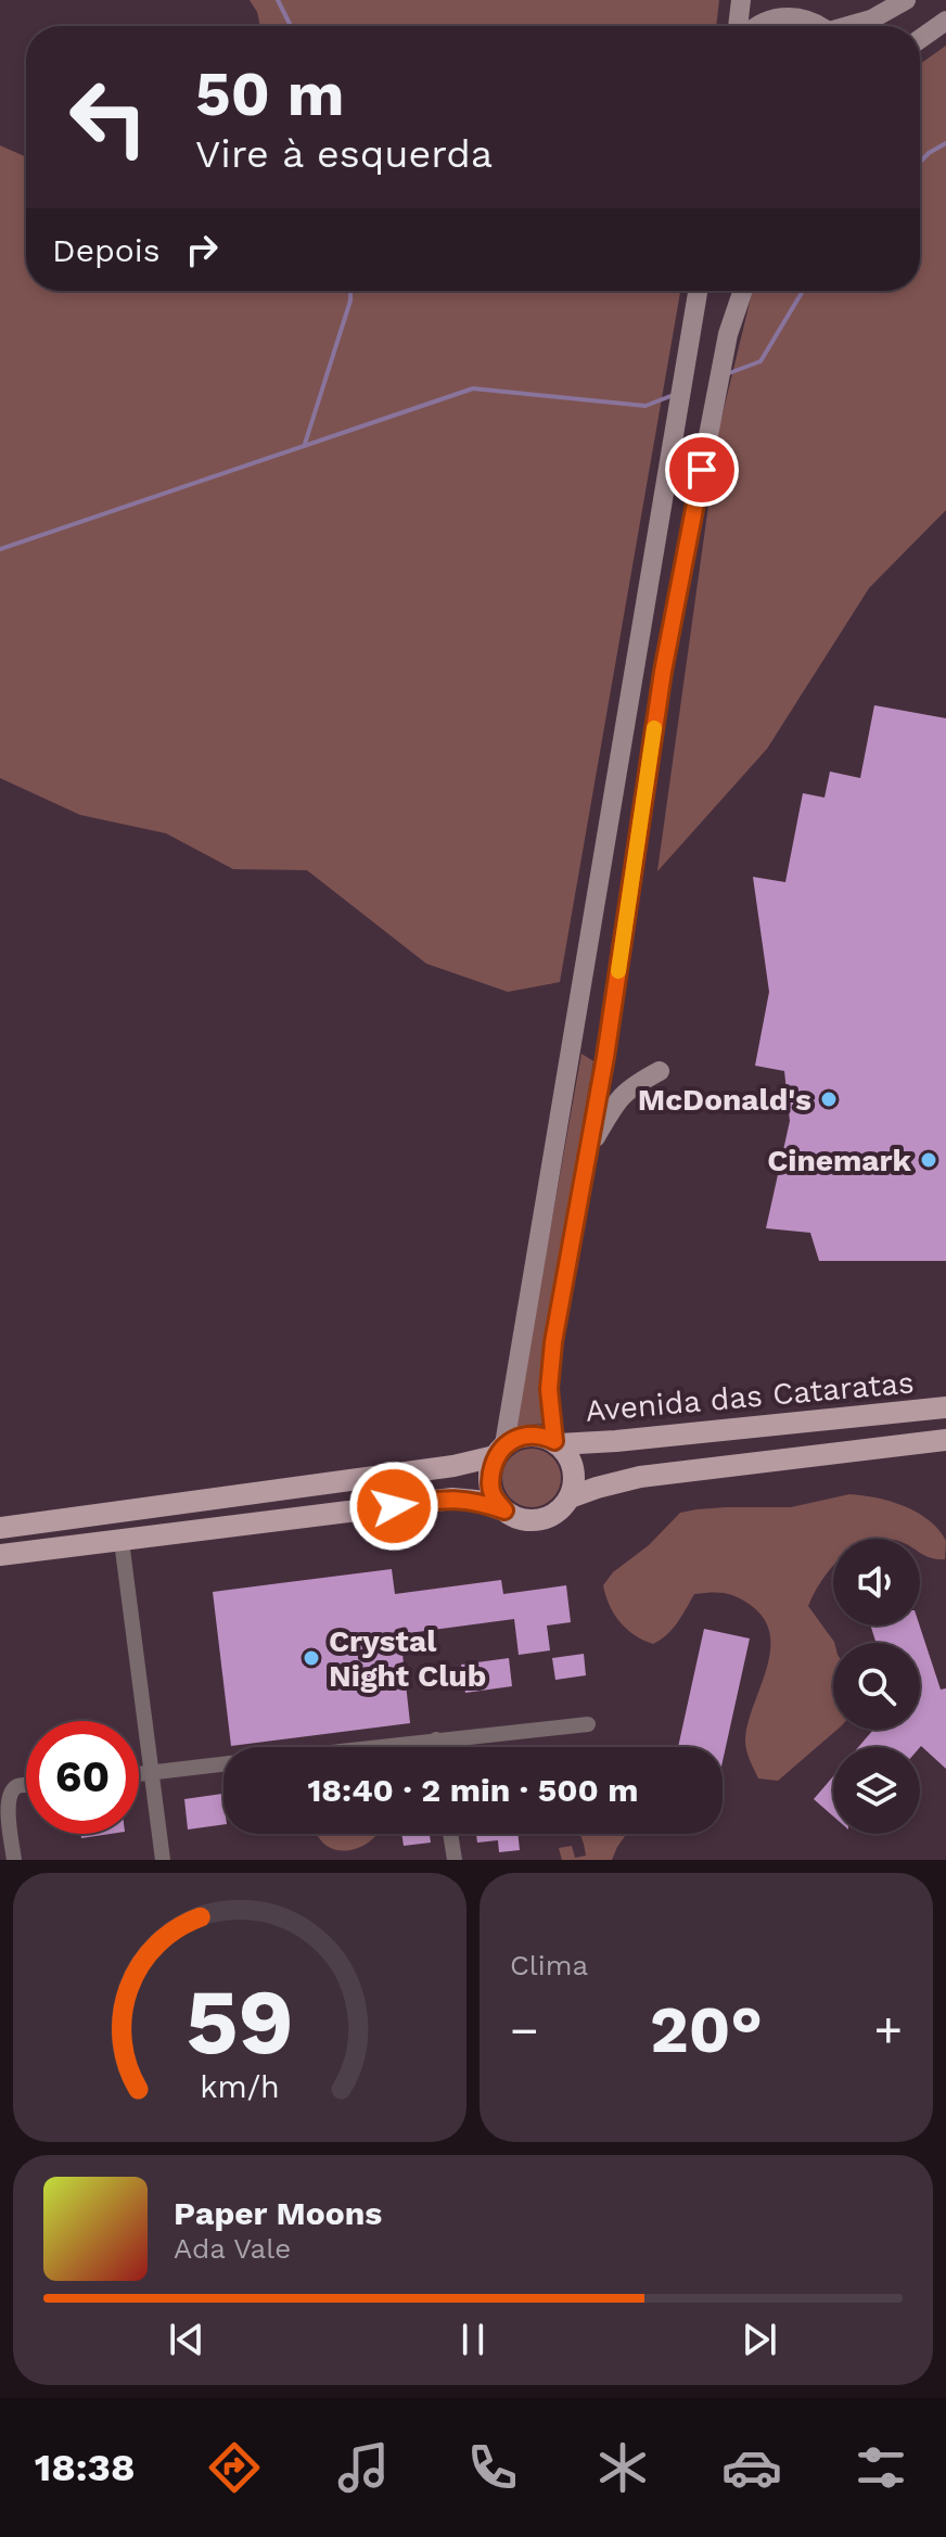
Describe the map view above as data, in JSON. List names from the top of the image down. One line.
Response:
{"streets":{"main road":["Avenida das Cataratas"]},"places":["McDonald's","Cinemark","Crystal Night Club"],"page":{"turn":["50 m","Vire à esquerda"],"then":"Depois","limit":"60","trip":"18:40 · 2 min · 500 m","tile":"Clima","heat":["−","20°","+"],"song":["Paper Moons","Ada Vale"],"tabs":"18:38","gauge":["59","km/h"]}}
